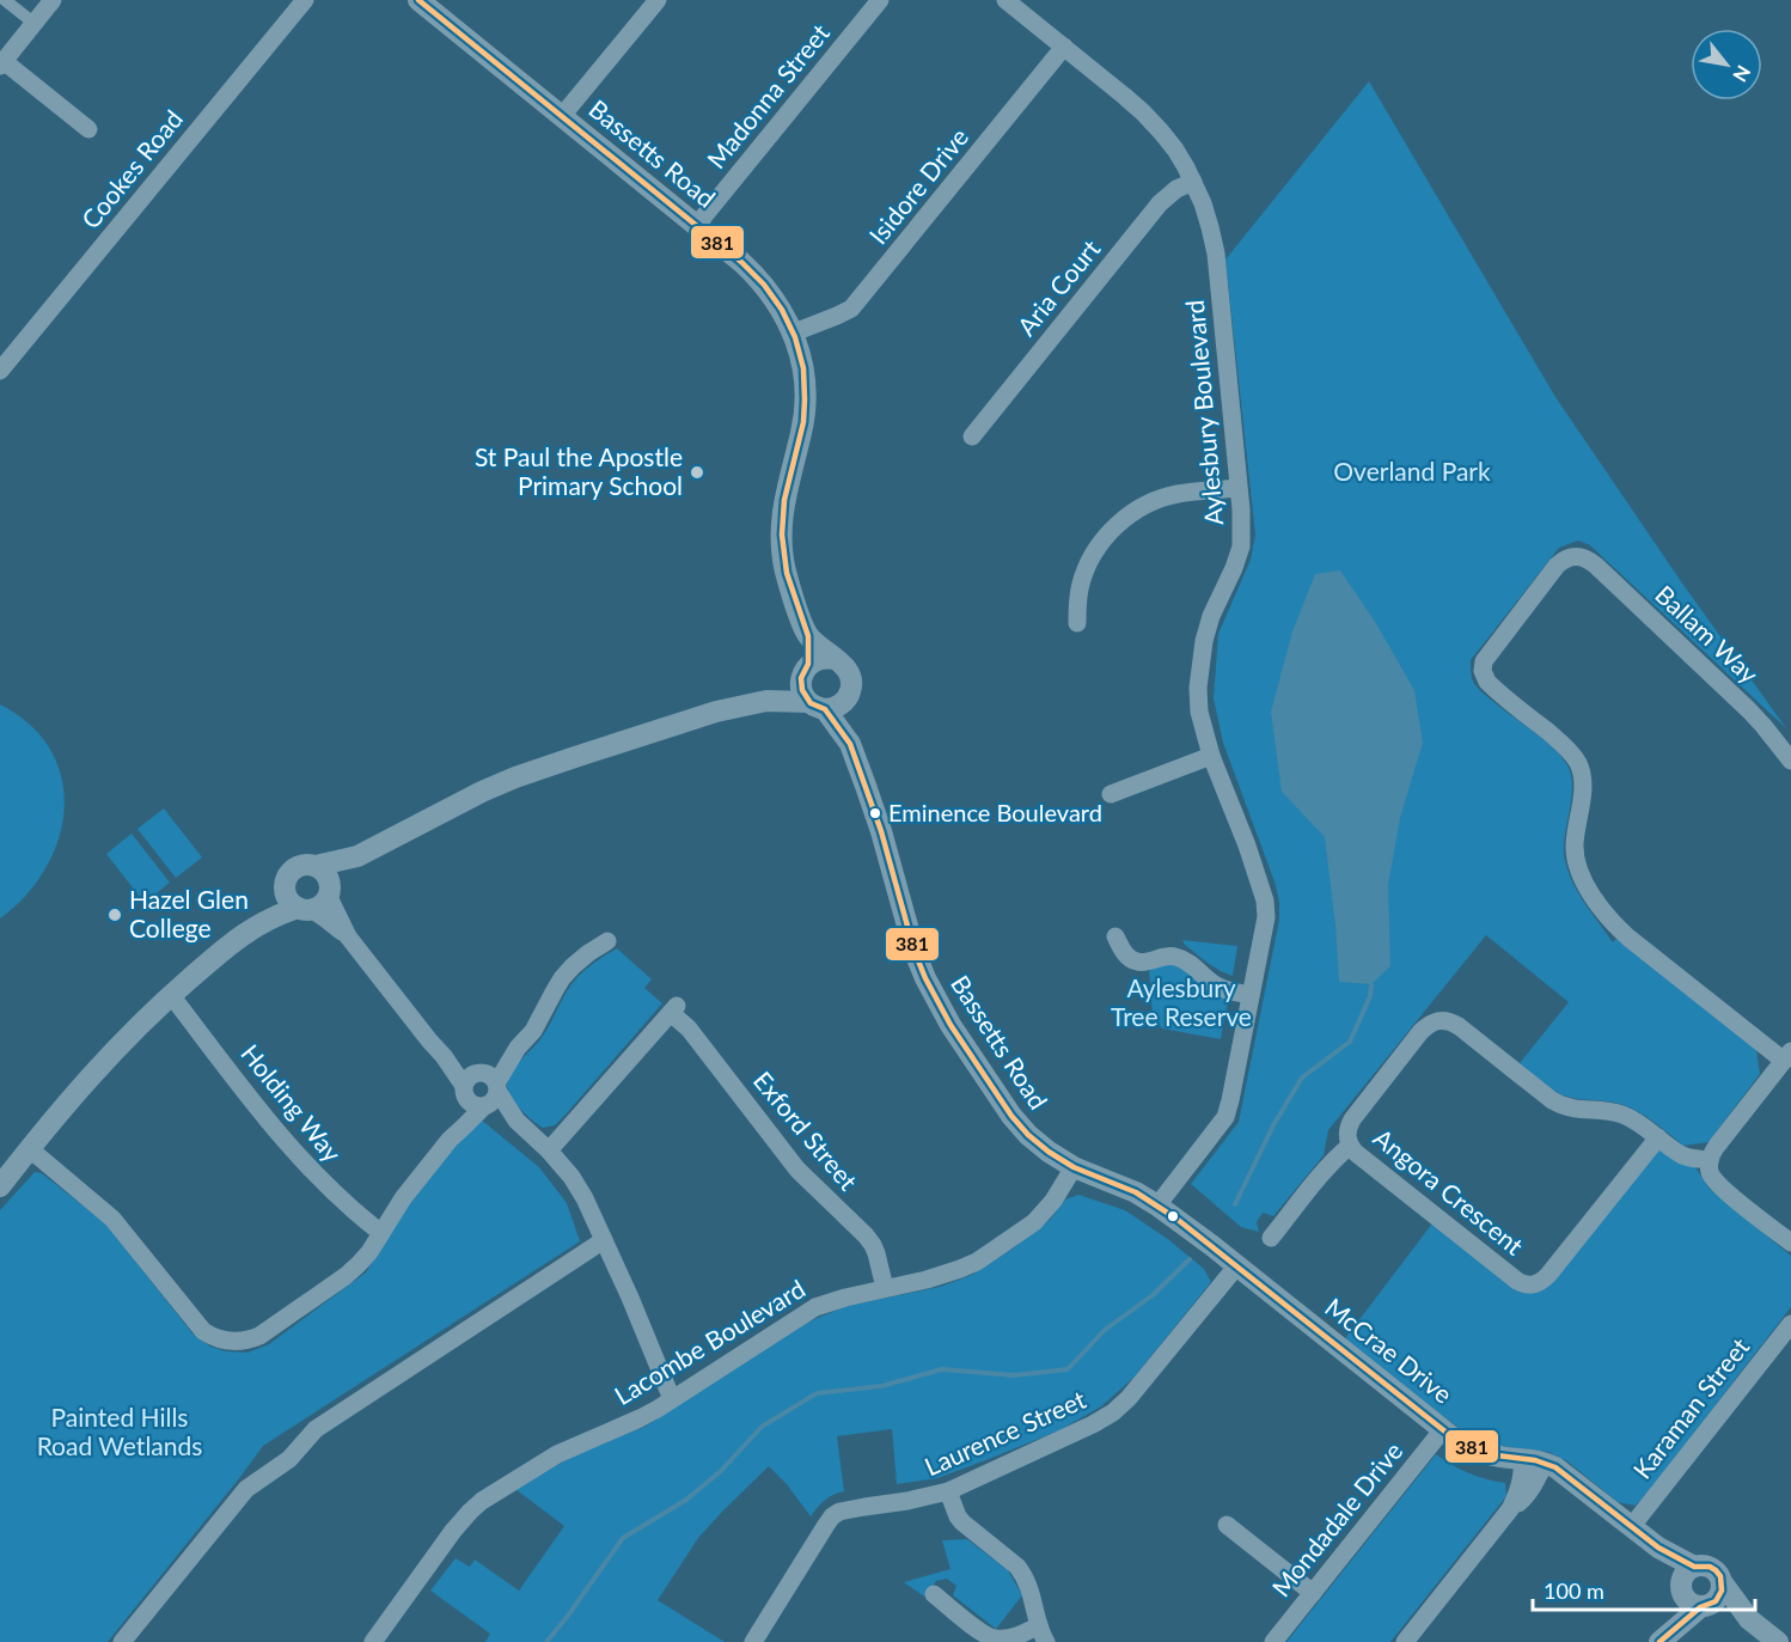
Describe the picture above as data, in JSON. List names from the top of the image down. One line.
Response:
{"streets":{"street":["Madonna Street","Bassetts Road","Cookes Road","Isidore Drive","Aria Court","Aylesbury Boulevard","Ballam Way","Holding Way","Exford Street","Angora Crescent","Lacombe Boulevard","McCrae Drive","Karaman Street","Laurence Street","Mondadale Drive"]},"crossings":[["Madonna Street","Bassetts Road"],["Bassetts Road","Isidore Drive"],["Bassetts Road","Aylesbury Boulevard"],["Bassetts Road","Lacombe Boulevard"],["Bassetts Road","McCrae Drive"],["Bassetts Road","Laurence Street"],["Isidore Drive","Aylesbury Boulevard"],["Aria Court","Aylesbury Boulevard"],["Exford Street","Lacombe Boulevard"],["McCrae Drive","Karaman Street"],["McCrae Drive","Laurence Street"],["McCrae Drive","Mondadale Drive"]],"parks":["Overland Park","Aylesbury Tree Reserve","Painted Hills Road Wetlands"],"places":["St Paul the Apostle Primary School","Eminence Boulevard","Hazel Glen College"],"lines":["transit line 381"],"scale_bar":"100 m","north":"bottom right"}
